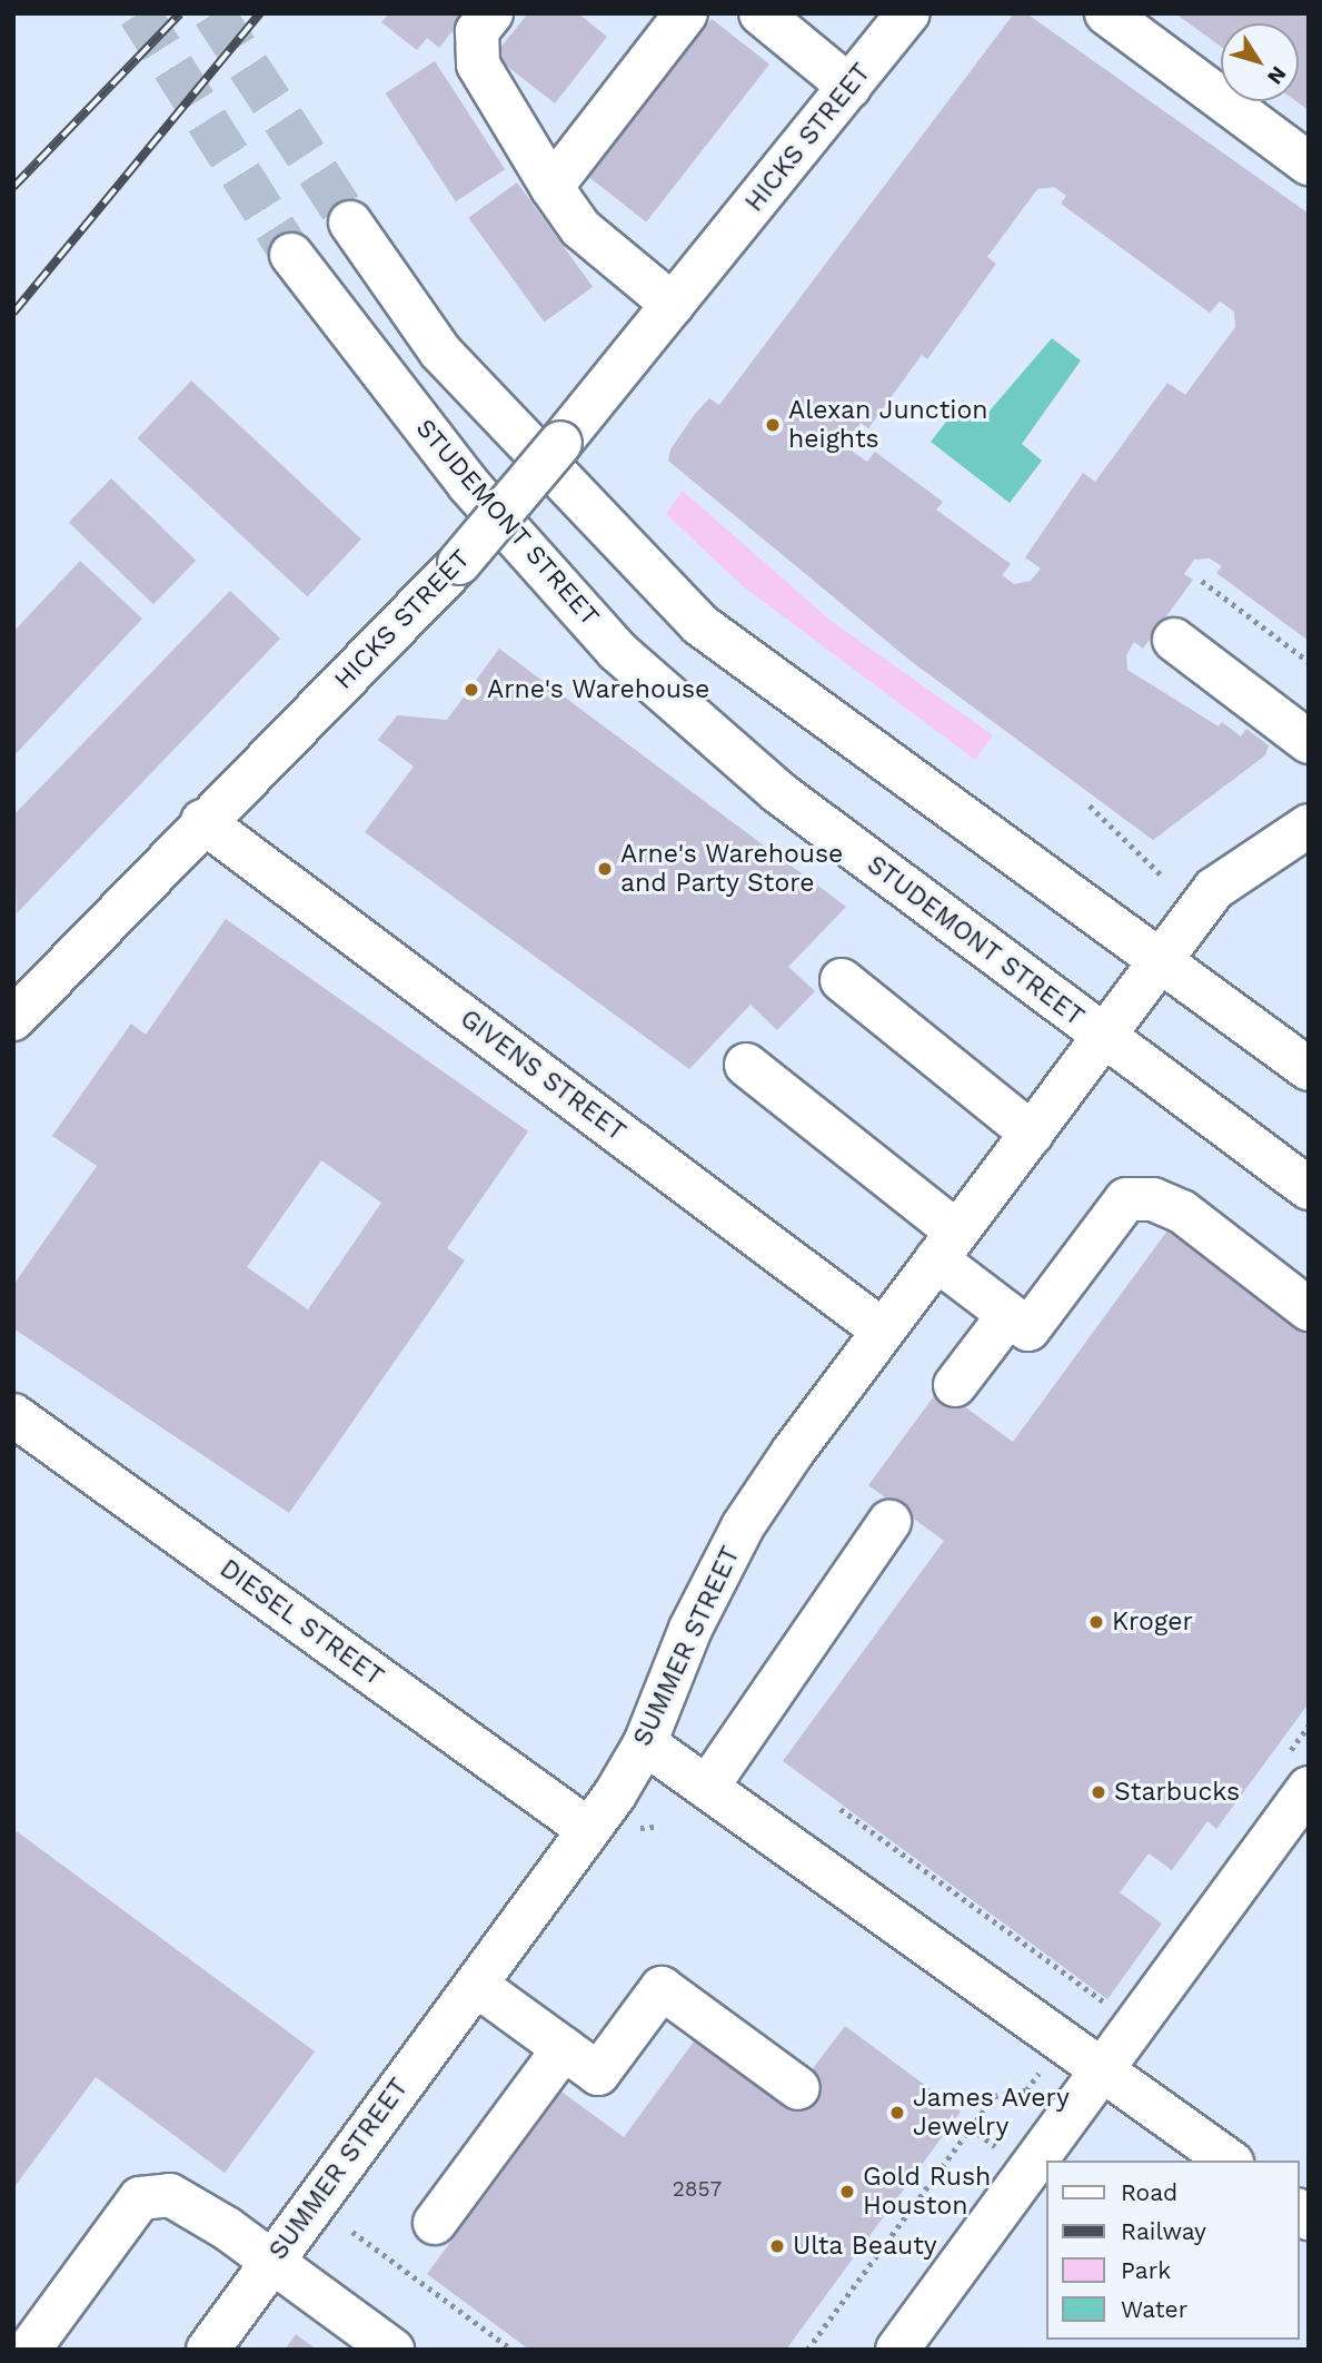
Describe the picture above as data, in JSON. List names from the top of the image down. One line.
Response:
{"streets":{"street":["HICKS STREET","STUDEMONT STREET","GIVENS STREET","DIESEL STREET","SUMMER STREET"]},"crossings":[["HICKS STREET","GIVENS STREET"],["STUDEMONT STREET","SUMMER STREET"],["GIVENS STREET","SUMMER STREET"],["DIESEL STREET","SUMMER STREET"]],"places":["Alexan Junction heights","Arne's Warehouse","Arne's Warehouse and Party Store","Kroger","Starbucks","James Avery Jewelry","Gold Rush Houston","Ulta Beauty"],"house_numbers":["2857"],"legend":["Road","Railway","Park","Water"],"north":"bottom right"}
